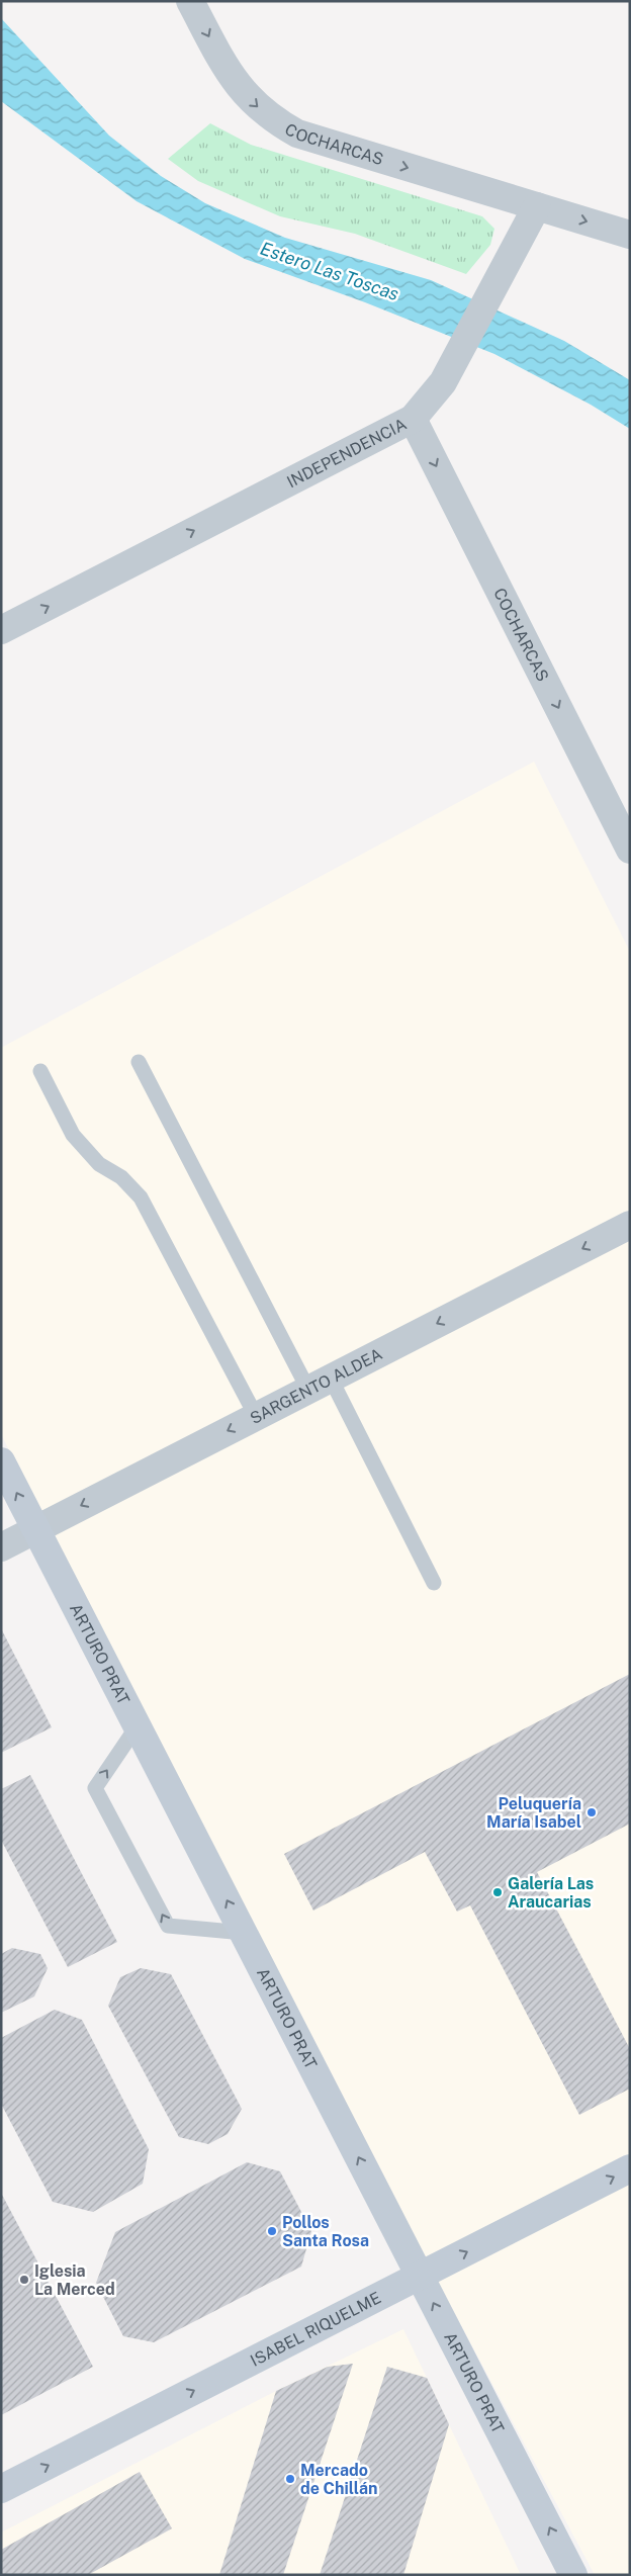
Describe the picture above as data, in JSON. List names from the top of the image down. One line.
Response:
{"streets":{"street":["COCHARCAS","INDEPENDENCIA","SARGENTO ALDEA","ARTURO PRAT","ISABEL RIQUELME"]},"crossings":[["COCHARCAS","INDEPENDENCIA"],["SARGENTO ALDEA","ARTURO PRAT"],["ARTURO PRAT","ISABEL RIQUELME"]],"one_way":["COCHARCAS","INDEPENDENCIA","SARGENTO ALDEA","ARTURO PRAT","ISABEL RIQUELME"],"water":["Estero Las Toscas"],"places":["Peluquería María Isabel","Galería Las Araucarias","Pollos Santa Rosa","Iglesia La Merced","Mercado de Chillán"]}
